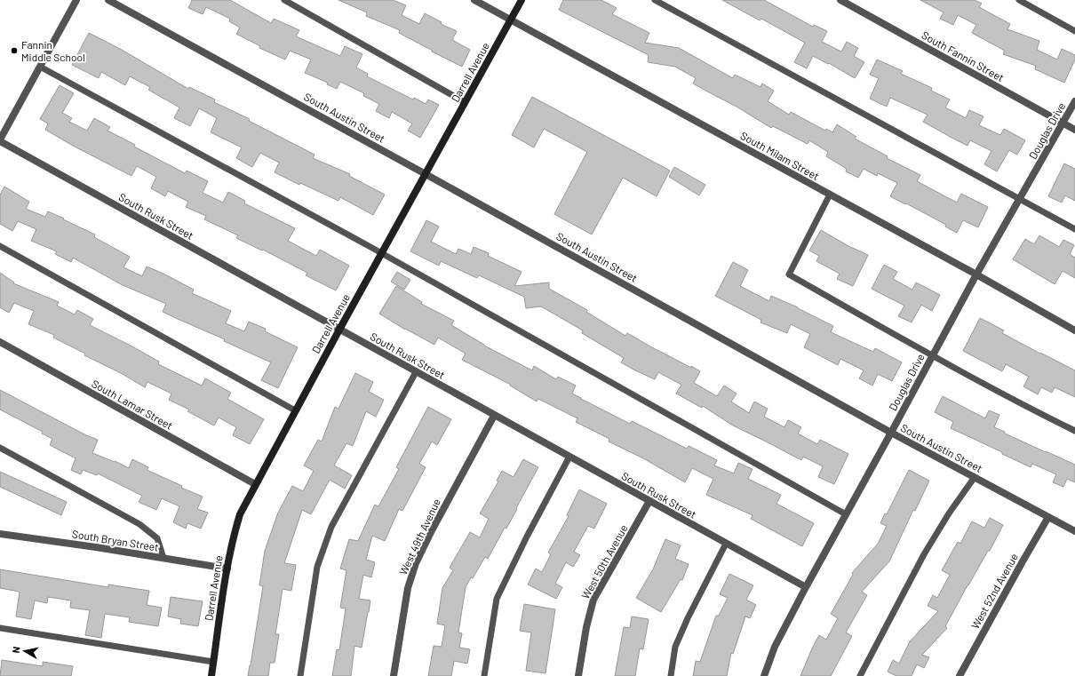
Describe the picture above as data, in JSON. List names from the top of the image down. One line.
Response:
{"streets":{"main road":["Darrell Avenue"],"street":["South Fannin Street","South Austin Street","Douglas Drive","South Milam Street","South Rusk Street","South Lamar Street","West 49th Avenue","South Bryan Street","West 50th Avenue","West 52nd Avenue"]},"crossings":[["South Fannin Street","Douglas Drive"],["Darrell Avenue","South Austin Street"],["Darrell Avenue","South Milam Street"],["Darrell Avenue","South Rusk Street"],["Darrell Avenue","South Lamar Street"],["Darrell Avenue","South Bryan Street"],["South Austin Street","Douglas Drive"],["South Austin Street","West 52nd Avenue"],["Douglas Drive","South Milam Street"],["Douglas Drive","South Rusk Street"],["South Rusk Street","West 49th Avenue"],["South Rusk Street","West 50th Avenue"]],"places":["Fannin Middle School"],"north":"left"}
